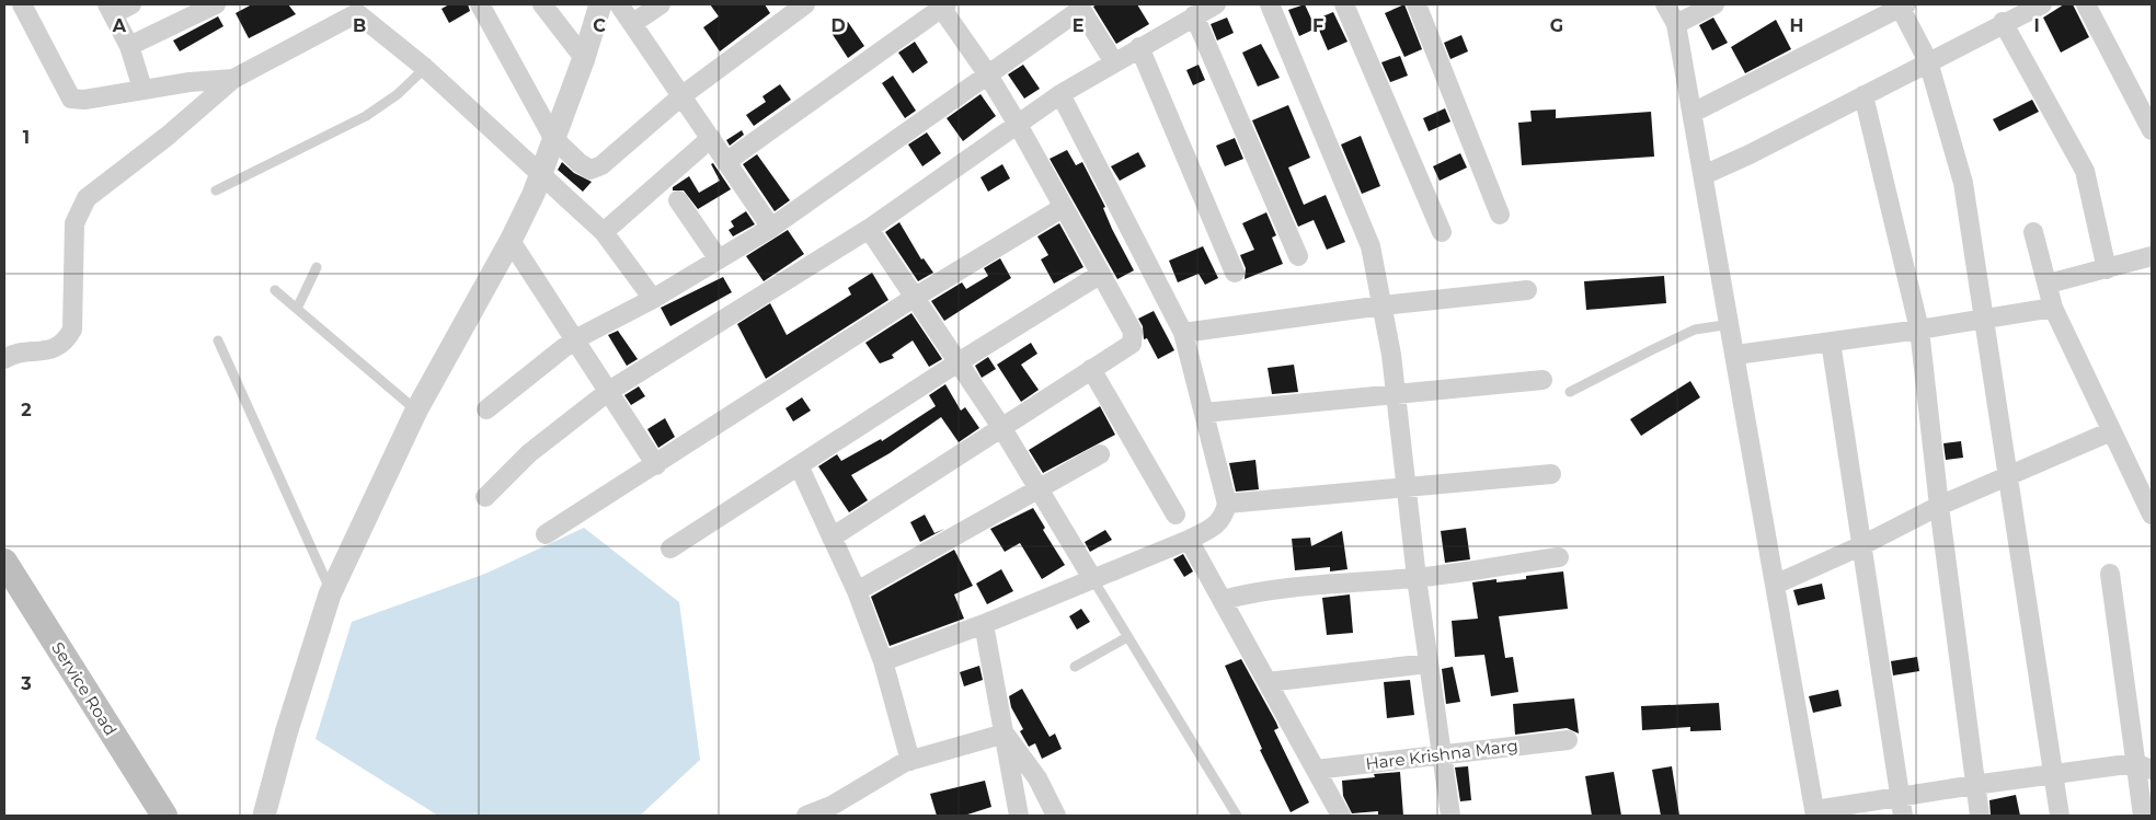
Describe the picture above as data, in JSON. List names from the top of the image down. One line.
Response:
{"streets":{"main road":["Service Road"],"street":["Hare Krishna Marg"]},"grid":{"columns":["A","B","C","D","E","F","G","H","I"],"rows":["1","2","3"]}}
